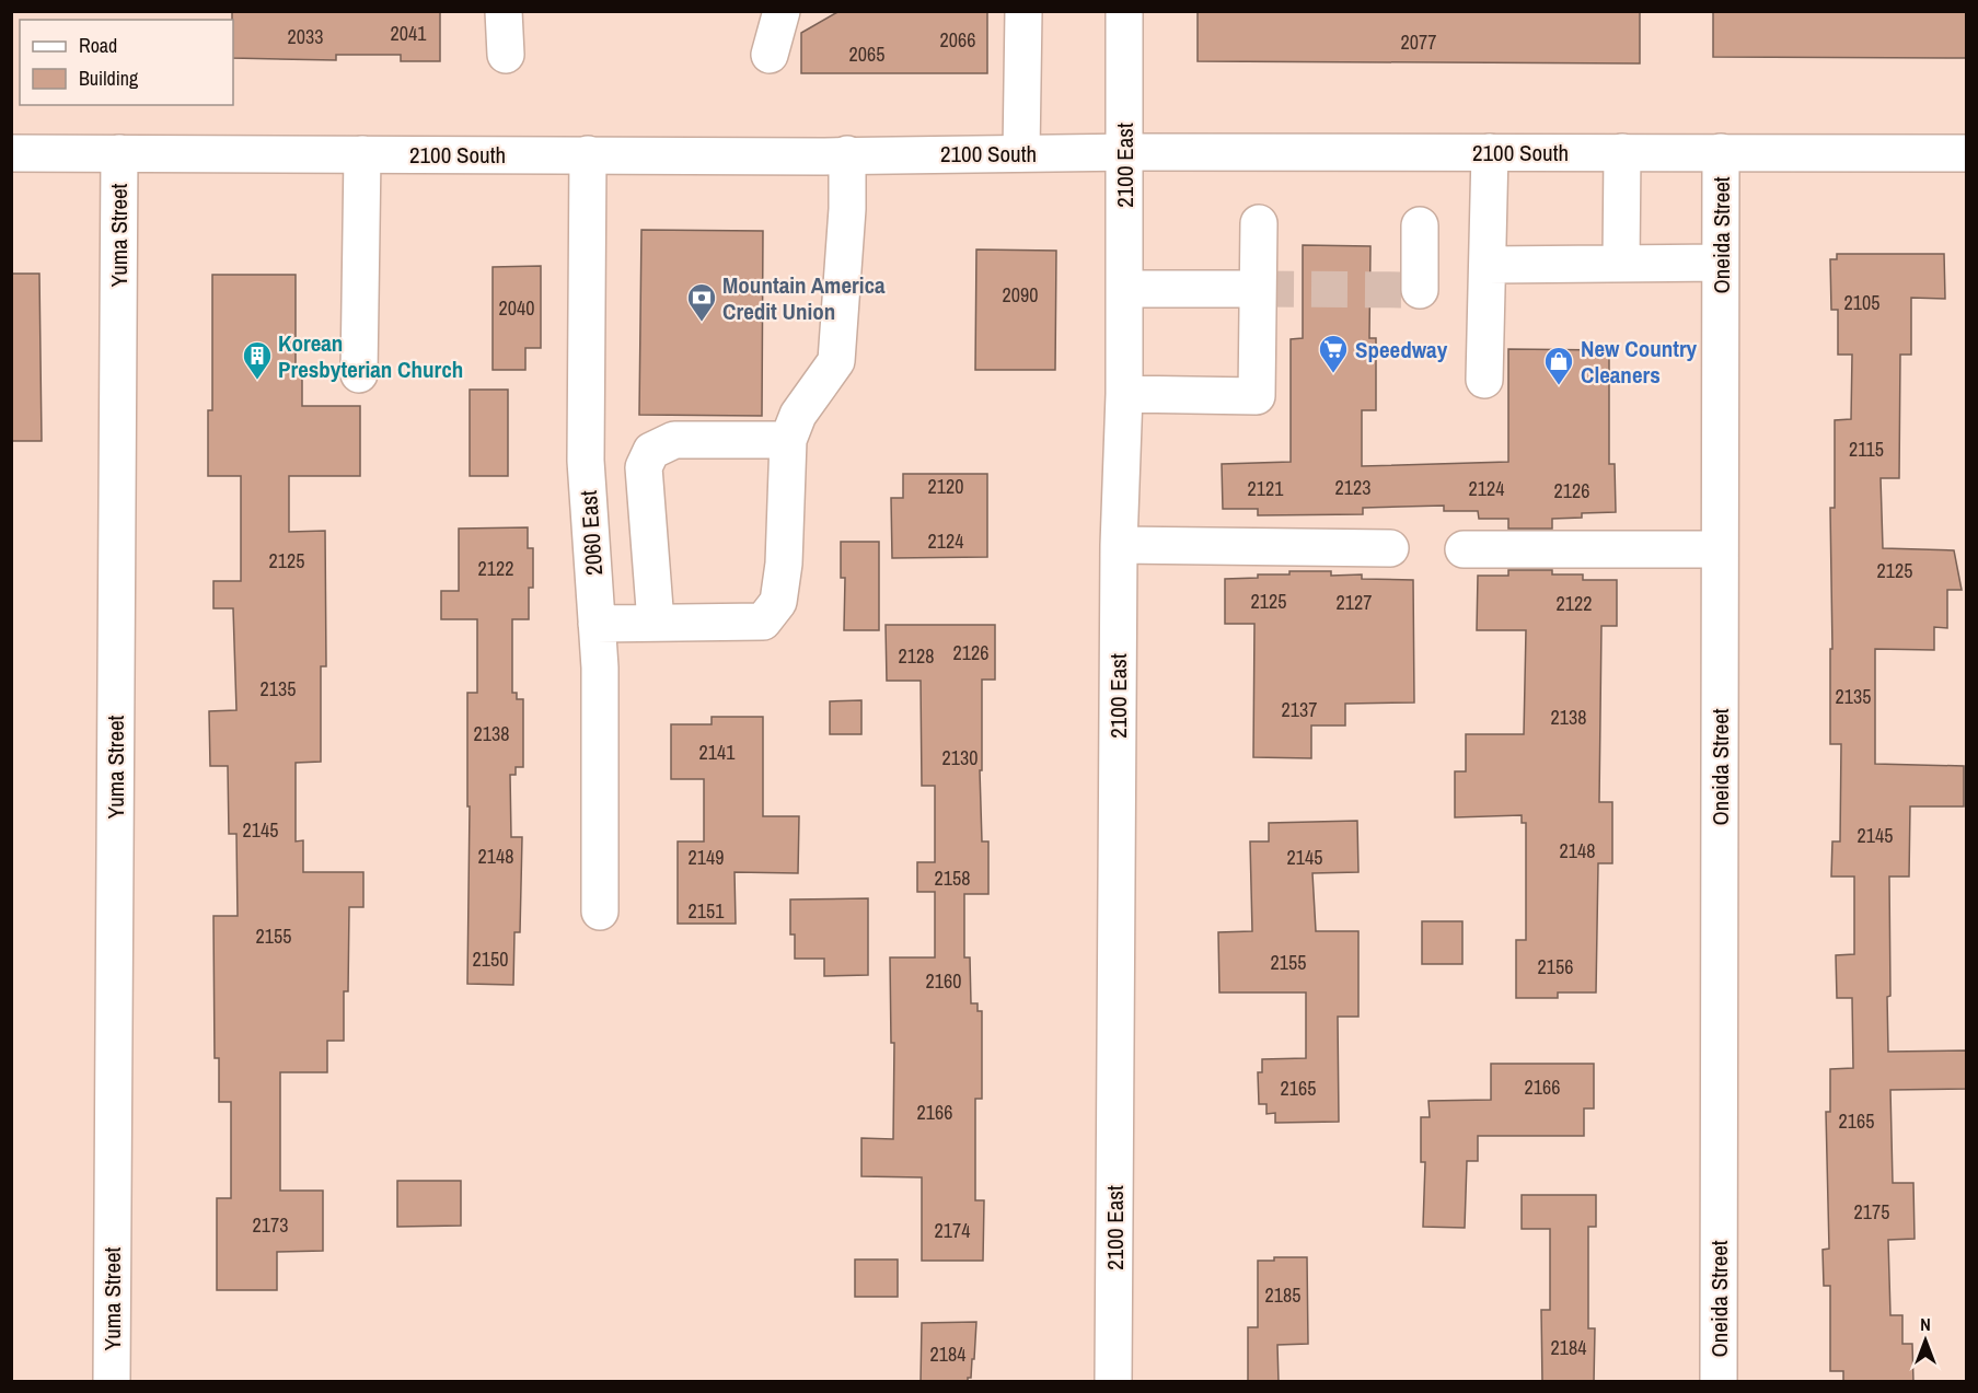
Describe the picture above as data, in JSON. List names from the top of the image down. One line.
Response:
{"streets":{"street":["2100 South","2100 East","Yuma Street","Oneida Street","2060 East"]},"crossings":[["2100 South","2100 East"],["2100 South","Yuma Street"],["2100 South","Oneida Street"],["2100 South","2060 East"]],"places":{"bank":["Mountain America Credit Union"],"supermarket":["Speedway"],"building":["Korean Presbyterian Church"],"shop":["New Country Cleaners"]},"house_numbers":["2041","2033","2066","2077","2065","2090","2105","2040","2115","2120","2123","2121","2124","2126","2124","2125","2122","2125","2125","2127","2122","2126","2128","2135","2135","2137","2138","2138","2141","2130","2145","2145","2148","2148","2149","2145","2158","2151","2155","2150","2155","2156","2160","2166","2165","2166","2165","2175","2173","2174","2185","2184","2184"],"legend":["Road","Building"],"north":"top"}
